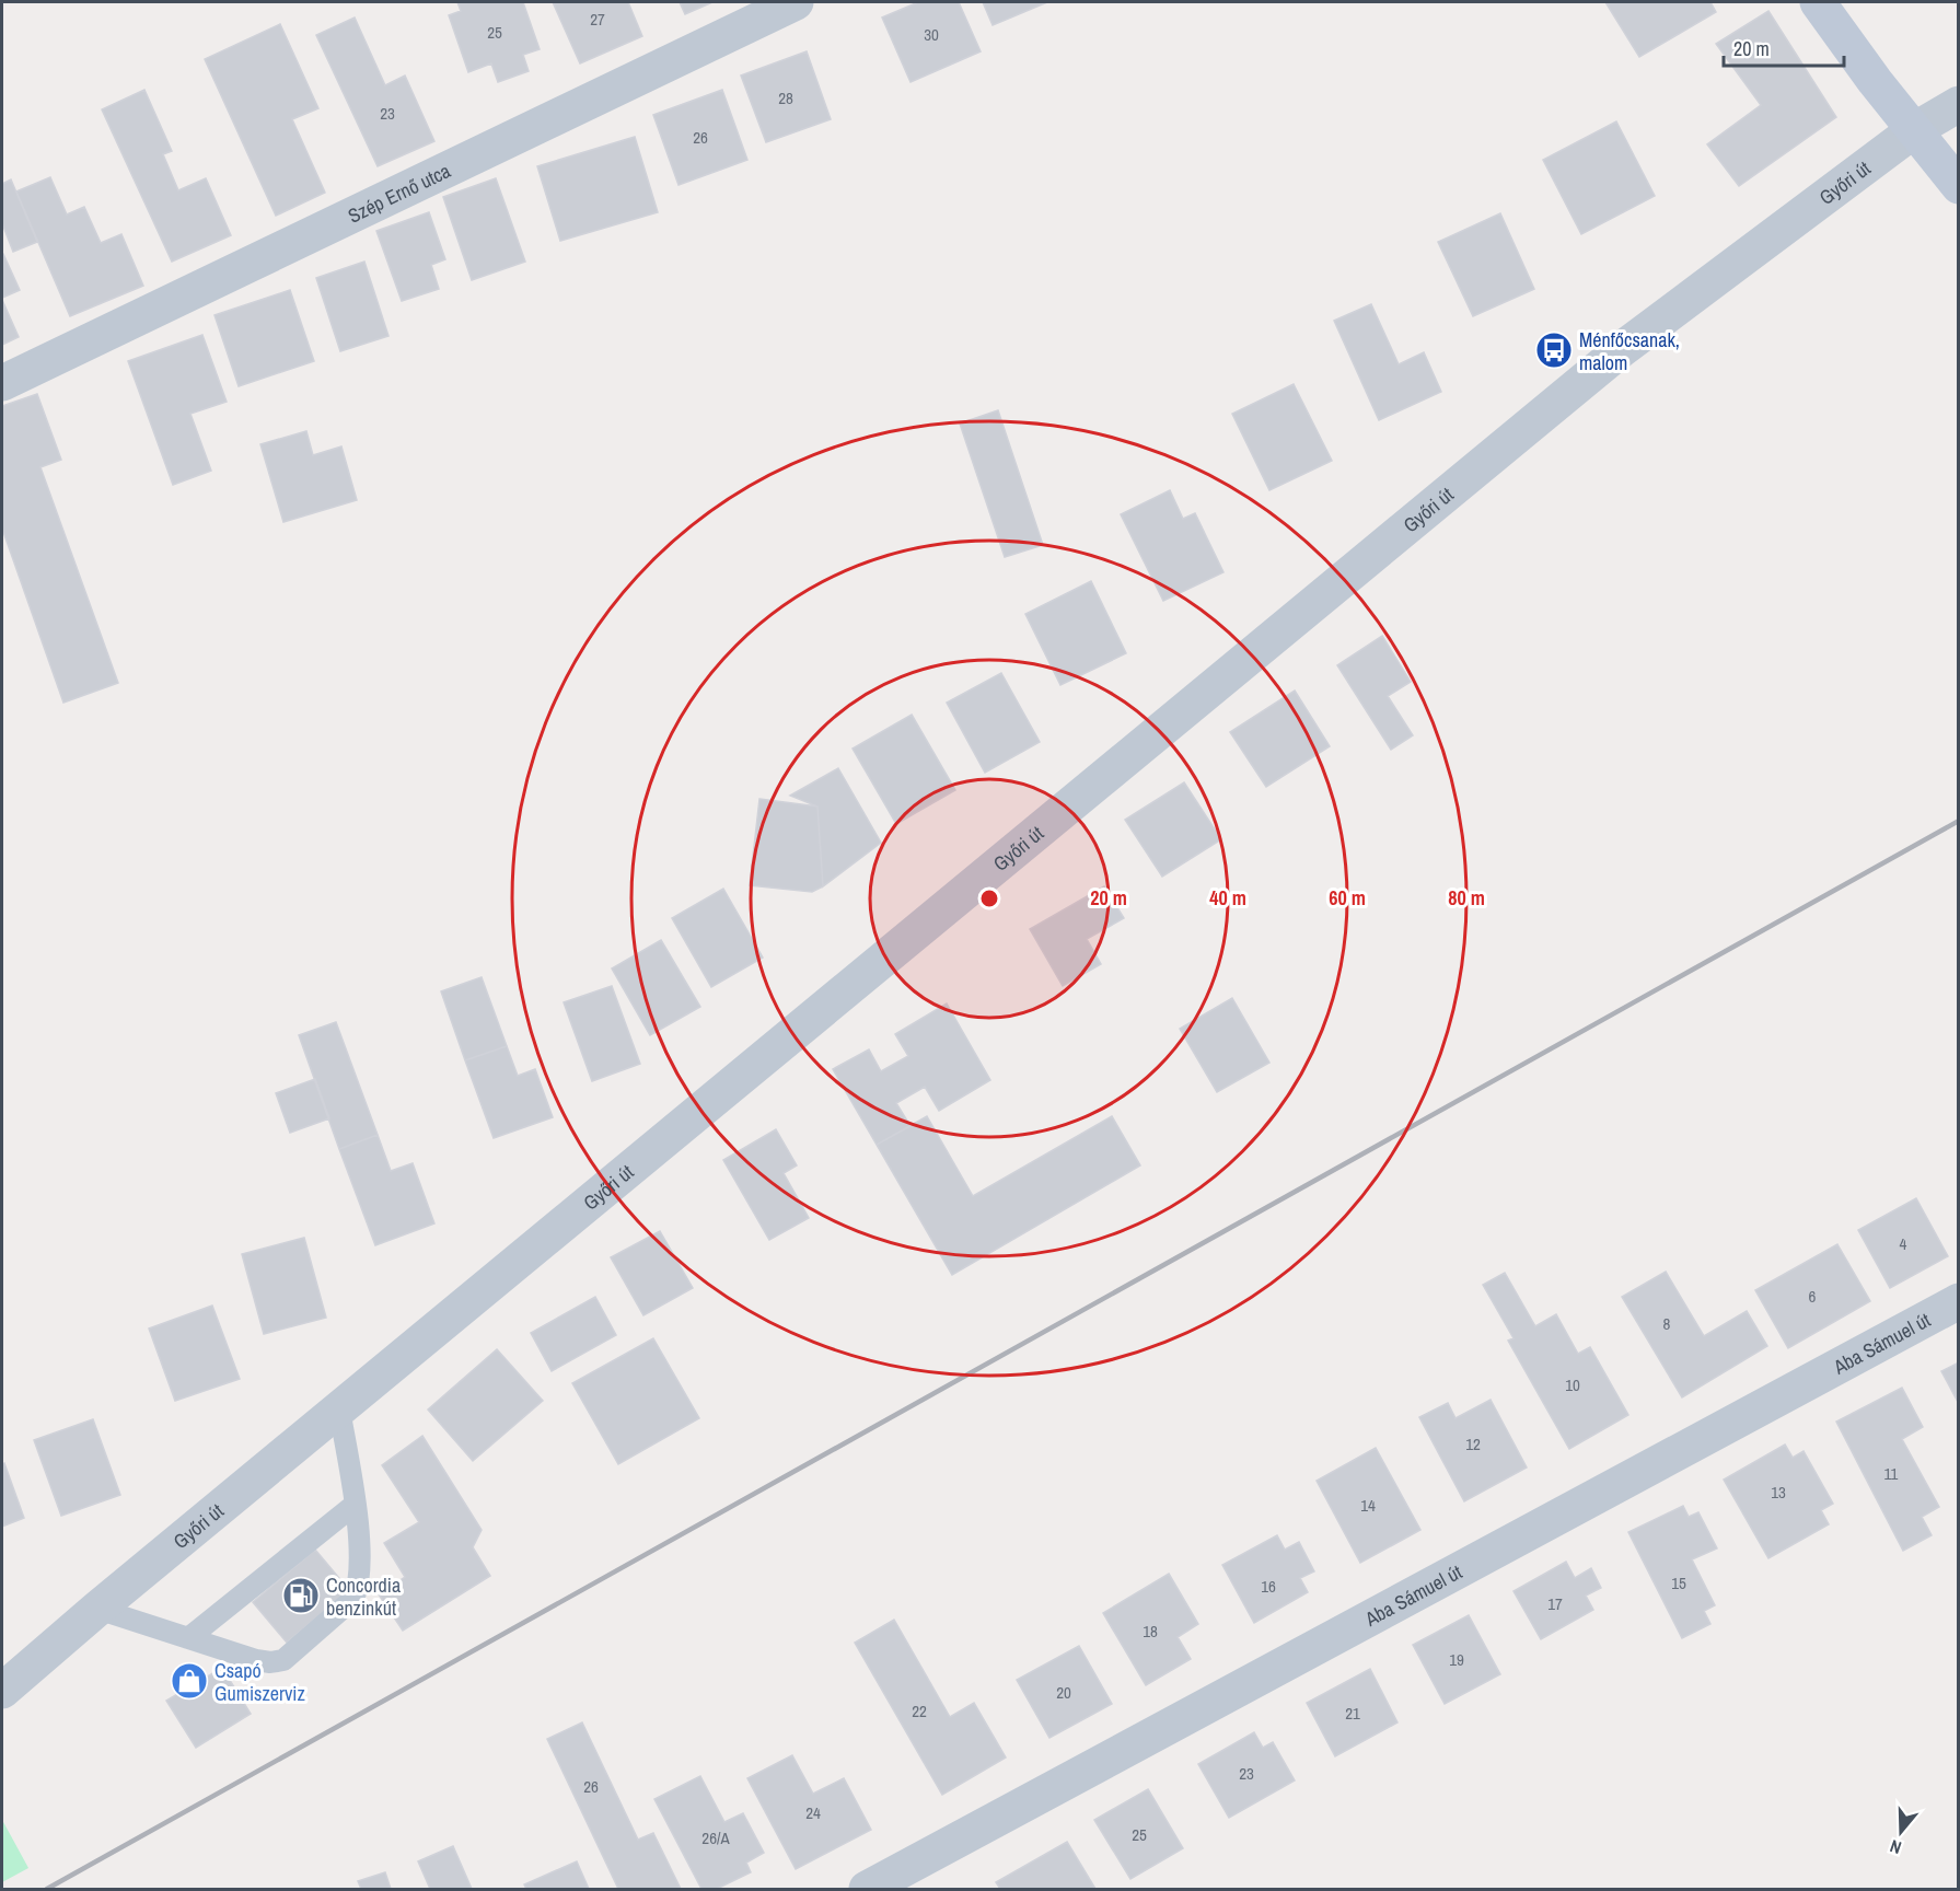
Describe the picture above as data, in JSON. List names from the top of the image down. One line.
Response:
{"streets":{"street":["Győri út","Szép Ernő utca","Aba Sámuel út"]},"places":{"bus stop":["Ménfőcsanak, malom"],"fuel station":["Concordia benzinkút"],"shop":["Csapó Gumiszerviz"]},"house_numbers":["27","25","30","28","23","26","4","6","8","10","12","11","13","14","15","16","17","18","19","20","22","21","23","26","24","25","26/A"],"scale_bar":"20 m","north":"bottom","rings":["20 m","40 m","60 m","80 m"]}
